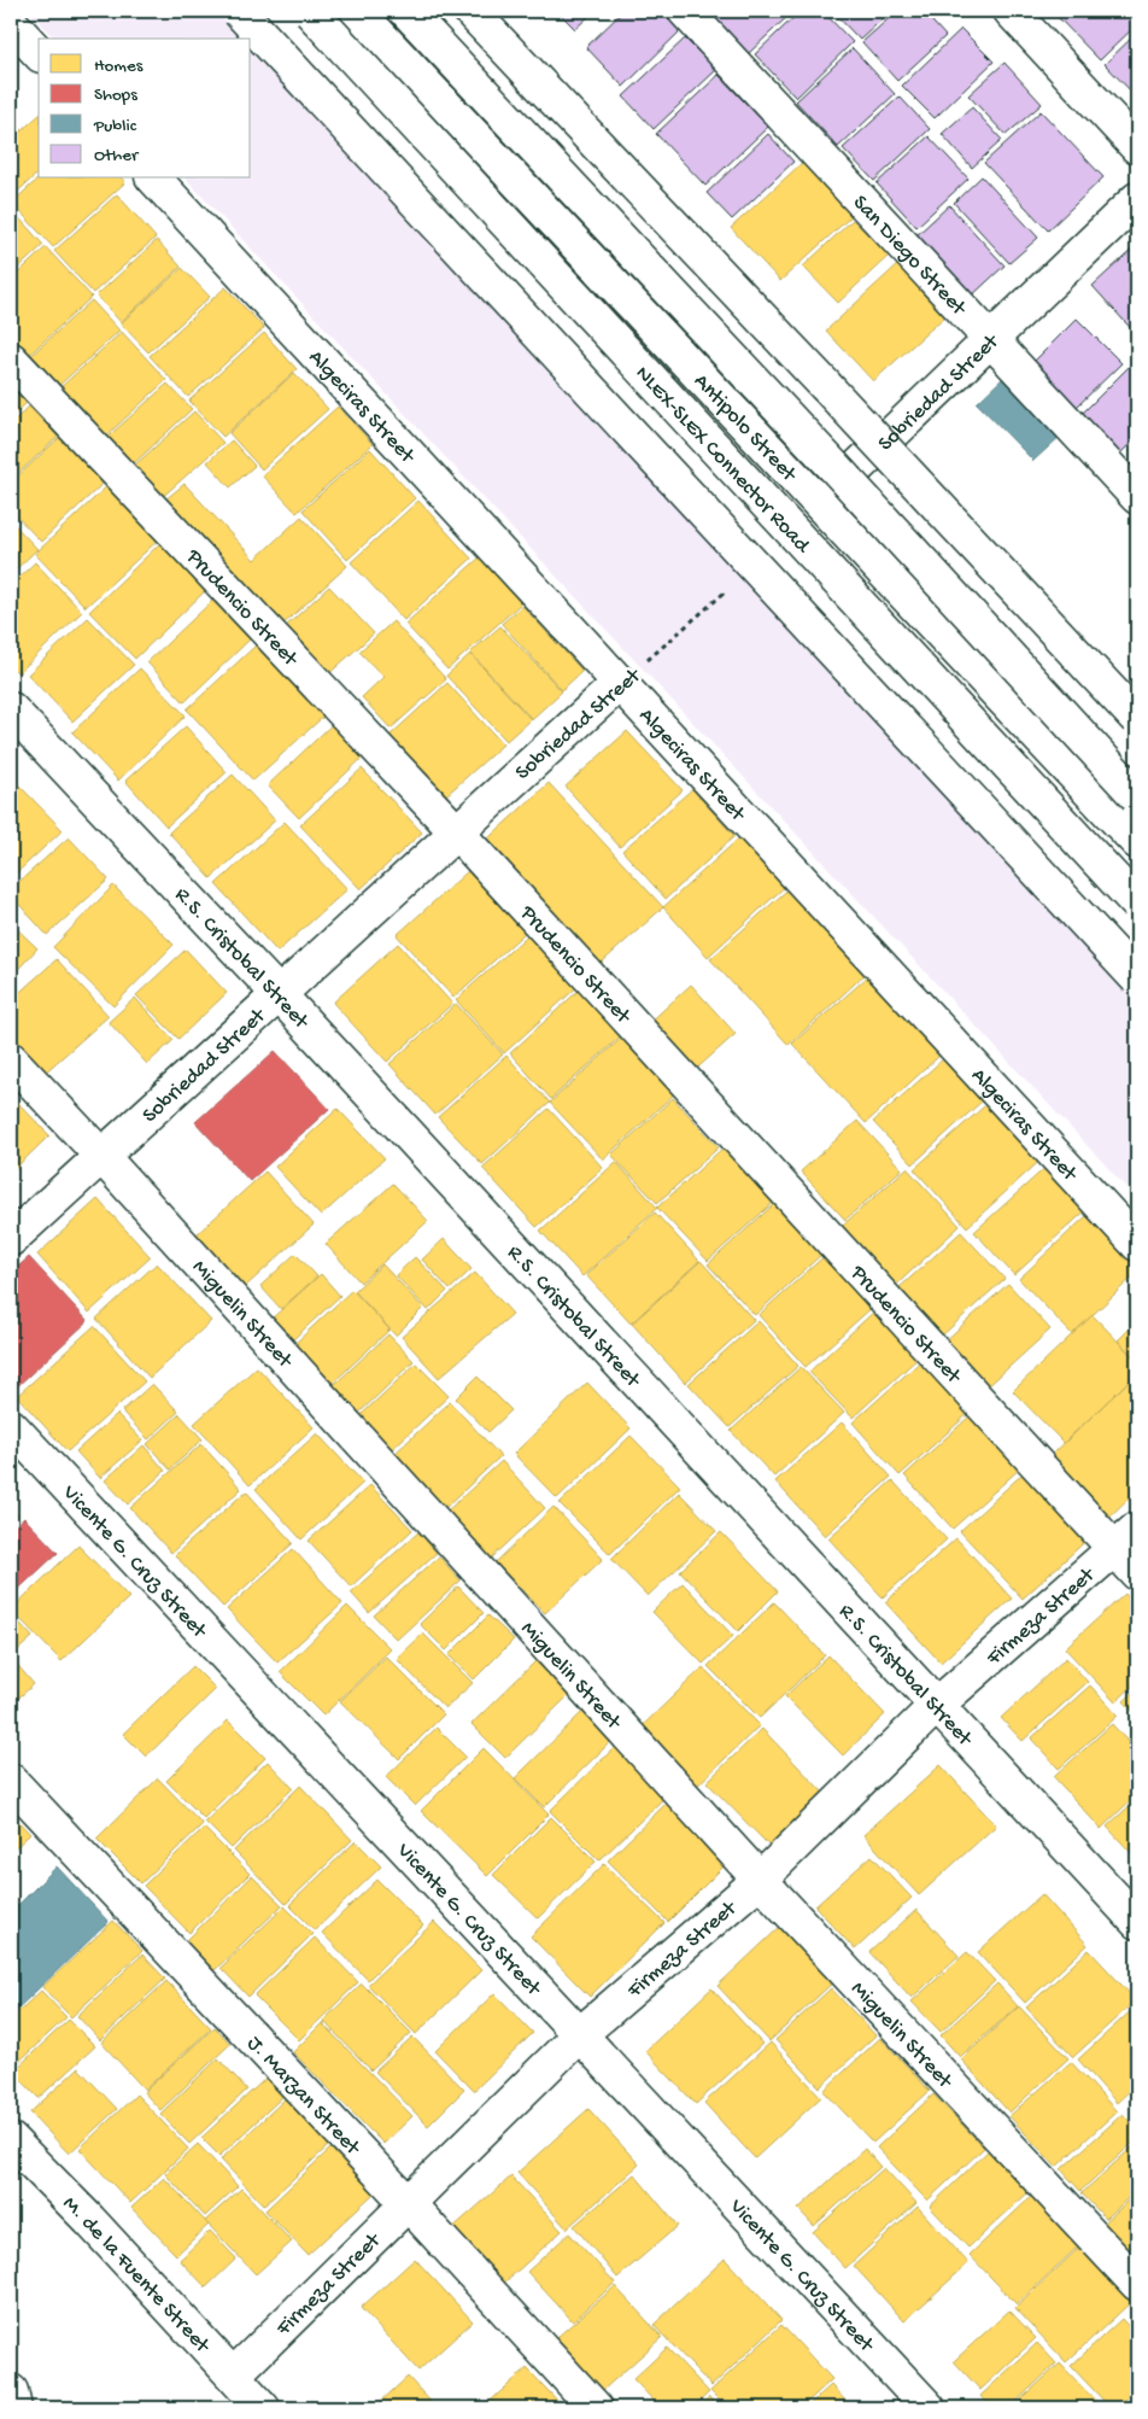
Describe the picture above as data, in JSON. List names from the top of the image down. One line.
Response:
{"streets":{"main road":["San Diego Street","Sobriedad Street","Algeciras Street","Antipolo Street","NLEX-SLEX Connector Road","Prudencio Street","R.S. Cristobal Street","Miguelin Street","Vicente G. Cruz Street","Firmeza Street","J. Marzan Street","M. de la Fuente Street"]},"crossings":[["San Diego Street","Sobriedad Street"],["Sobriedad Street","Algeciras Street"],["Sobriedad Street","Antipolo Street"],["Sobriedad Street","Prudencio Street"],["Sobriedad Street","R.S. Cristobal Street"],["Sobriedad Street","Miguelin Street"],["Prudencio Street","Firmeza Street"],["R.S. Cristobal Street","Firmeza Street"],["Miguelin Street","Firmeza Street"],["Vicente G. Cruz Street","Firmeza Street"],["Firmeza Street","J. Marzan Street"],["Firmeza Street","M. de la Fuente Street"]],"legend":["Homes","Shops","Public","Other"]}
